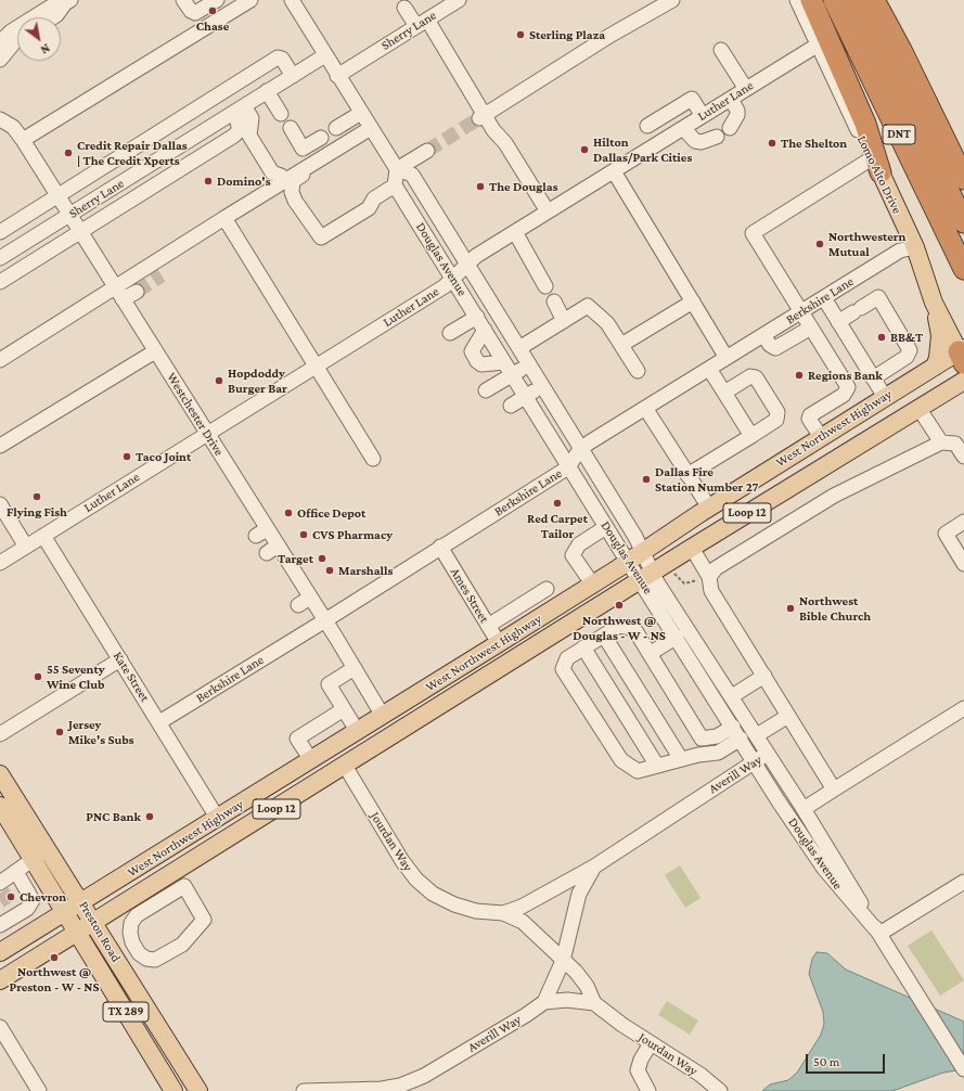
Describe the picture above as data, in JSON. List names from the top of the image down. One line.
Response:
{"streets":{"highway":["DNT"],"main road":["Lomo Alto Drive","West Northwest Highway","Loop 12","Preston Road","TX 289"],"street":["Sherry Lane","Luther Lane","Douglas Avenue","Berkshire Lane","Westchester Drive","Ames Street","Kate Street","Averill Way","Jourdan Way"]},"crossings":[["Sherry Lane","Douglas Avenue"],["Sherry Lane","Westchester Drive"],["Luther Lane","Lomo Alto Drive"],["Luther Lane","Douglas Avenue"],["Luther Lane","Westchester Drive"],["Luther Lane","Kate Street"],["Lomo Alto Drive","Berkshire Lane"],["Lomo Alto Drive","West Northwest Highway"],["Douglas Avenue","Berkshire Lane"],["Douglas Avenue","West Northwest Highway"],["Douglas Avenue","Averill Way"],["Berkshire Lane","Westchester Drive"],["Berkshire Lane","Ames Street"],["Berkshire Lane","Kate Street"],["Westchester Drive","West Northwest Highway"],["West Northwest Highway","Ames Street"],["West Northwest Highway","Kate Street"],["West Northwest Highway","Jourdan Way"],["West Northwest Highway","Preston Road"],["Averill Way","Jourdan Way"]],"places":["Chase","Sterling Plaza","The Shelton","Hilton Dallas/Park Cities","Credit Repair Dallas | The Credit Xperts","Domino's","The Douglas","Northwestern Mutual","BB&T","Regions Bank","Hopdoddy Burger Bar","Taco Joint","Dallas Fire Station Number 27","Flying Fish","Red Carpet Tailor","Office Depot","CVS Pharmacy","Target","Marshalls","Northwest @ Douglas - W - NS","Northwest Bible Church","55 Seventy Wine Club","Jersey Mike's Subs","PNC Bank","Chevron","Northwest @ Preston - W - NS"],"scale_bar":"50 m","north":"bottom right"}
